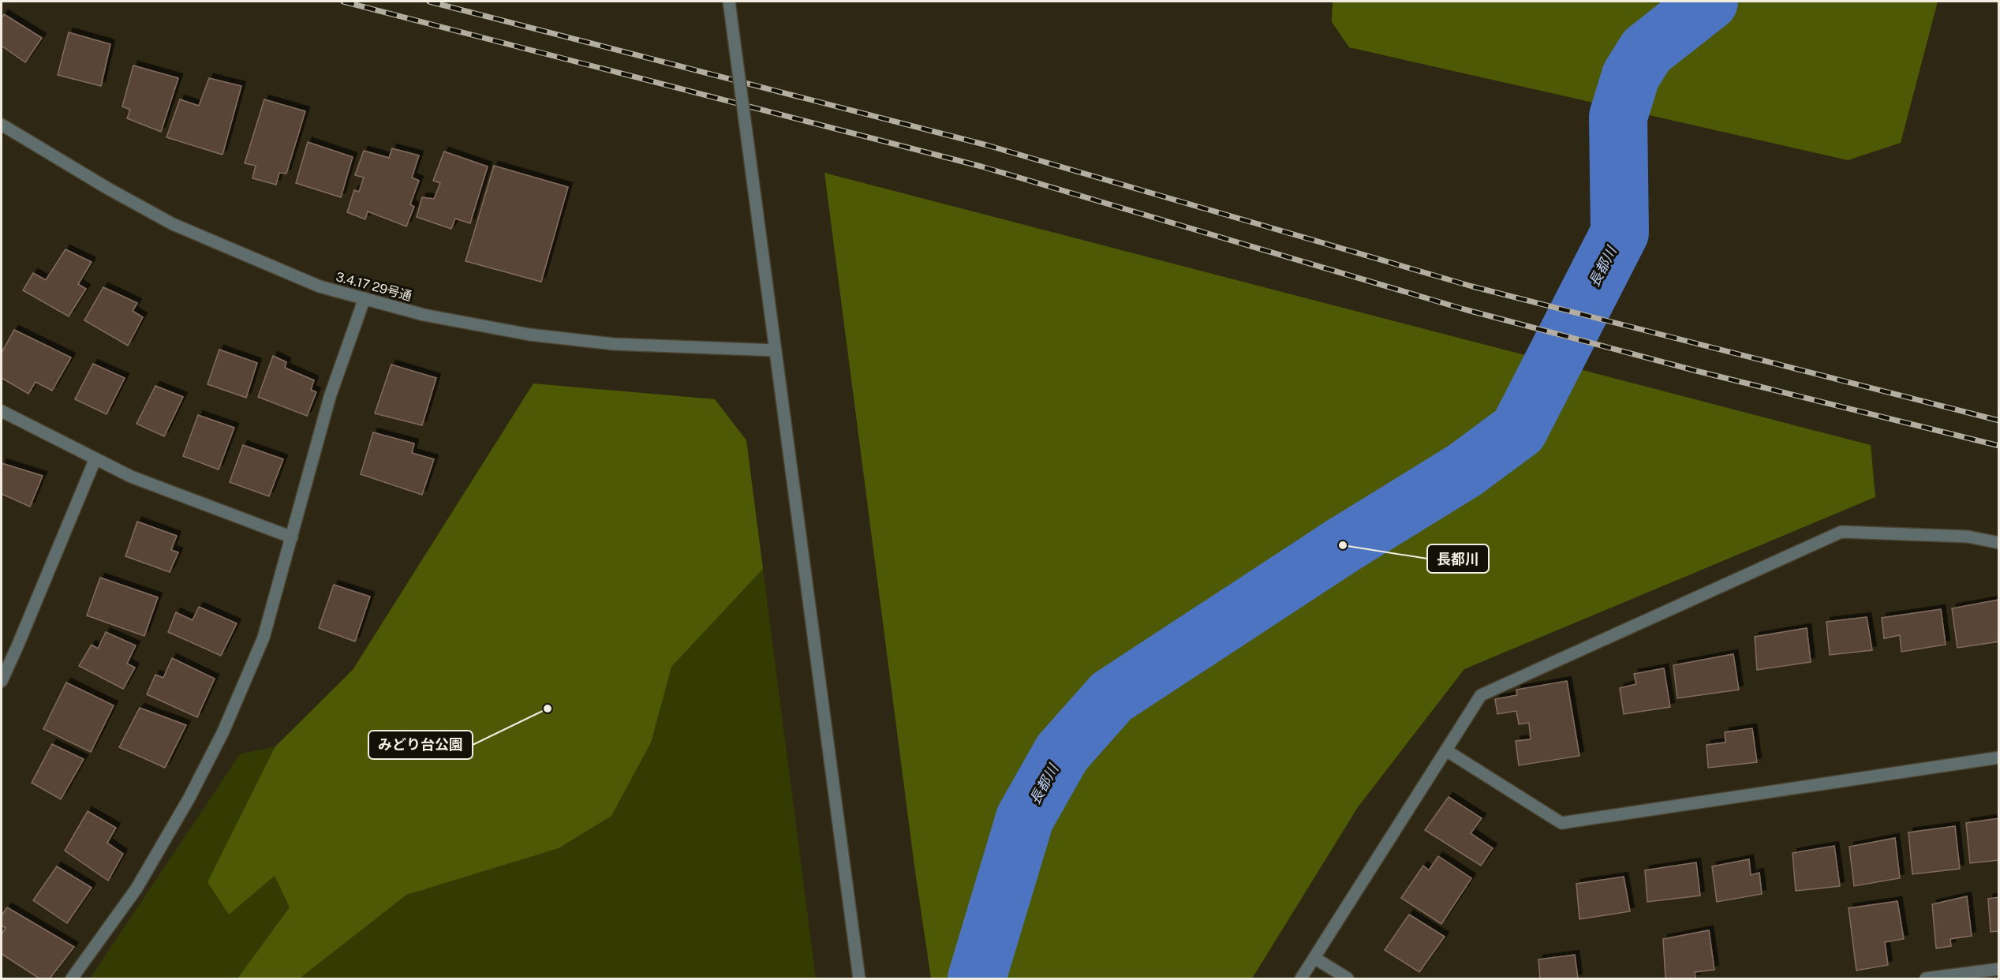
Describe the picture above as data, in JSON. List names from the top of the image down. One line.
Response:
{"streets":{"street":["3.4.17 29号通"]},"water":["長都川"],"places":["長都川","みどり台公園"]}
